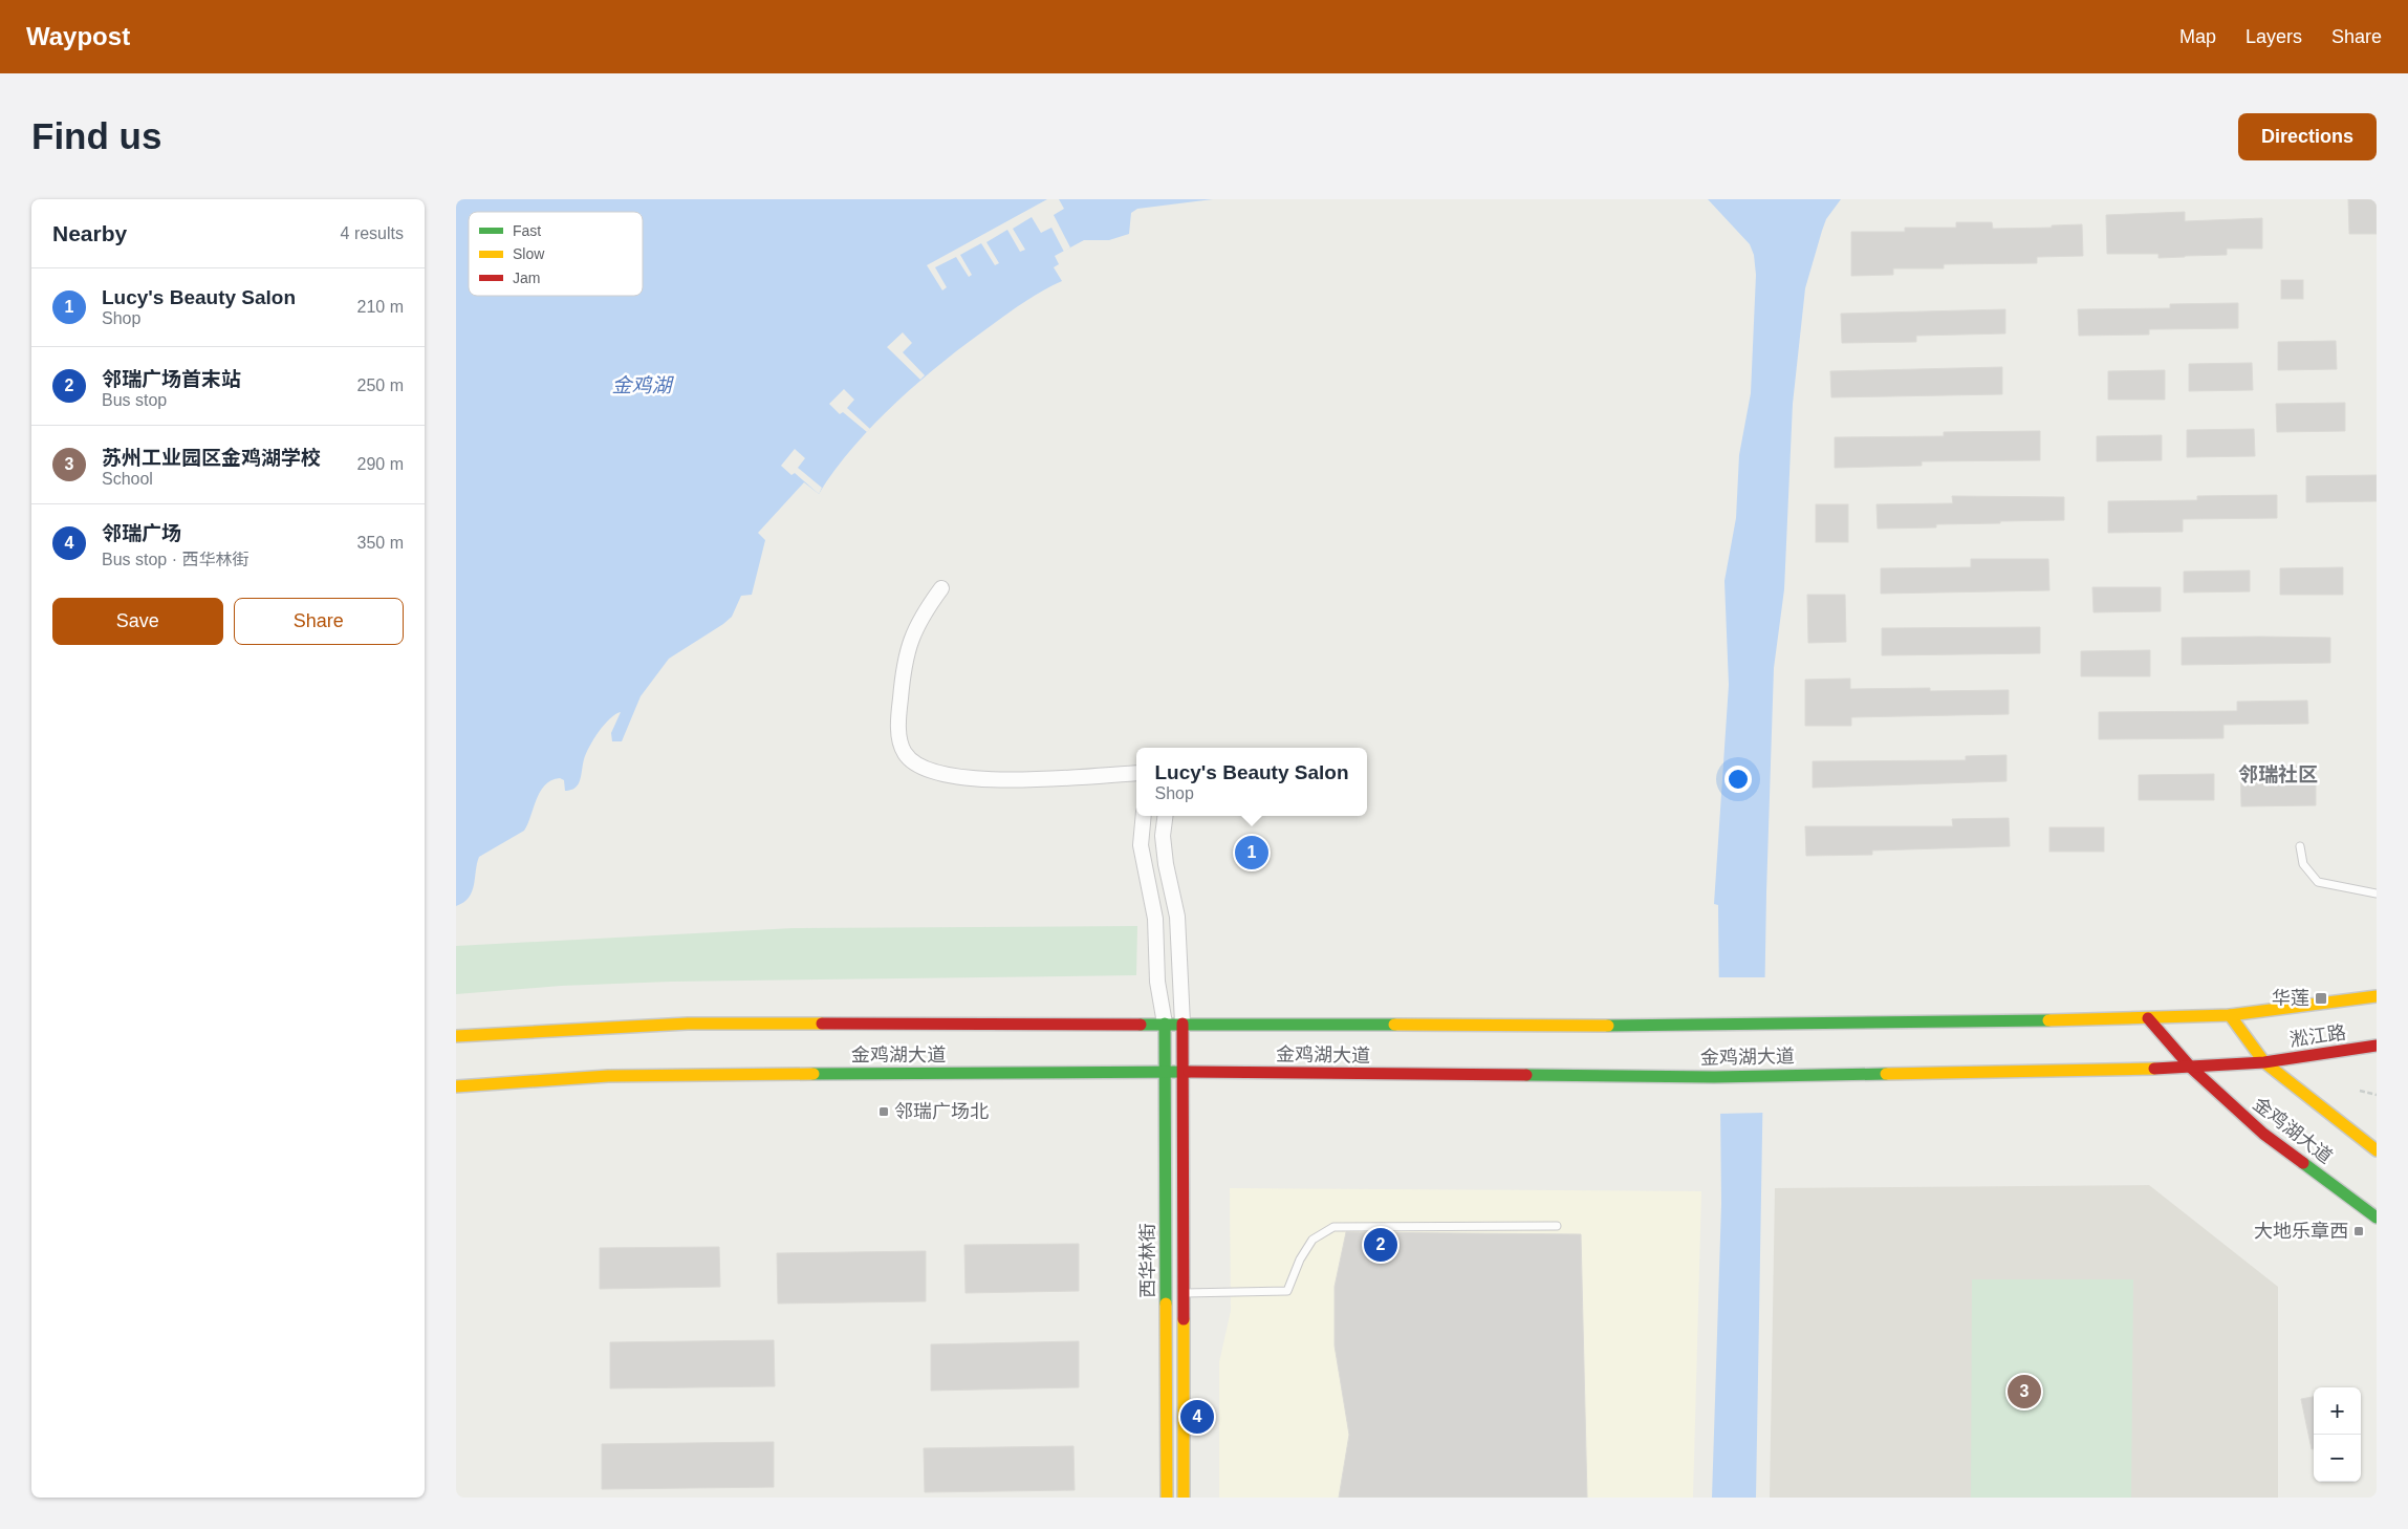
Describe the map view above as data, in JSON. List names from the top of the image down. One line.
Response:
{"streets":{"main road":["淞江路","金鸡湖大道","西华林街"]},"crossings":[["淞江路","金鸡湖大道"],["金鸡湖大道","西华林街"]],"districts":["邻瑞社区"],"water":["金鸡湖"],"places":{"transit":["华莲","邻瑞广场北","大地乐章西"]},"legend":["Fast","Slow","Jam"],"page":{"header":"Waypost","nav":["Map","Layers","Share"],"buttons":["Directions",["Save","Share"]],"title":"Find us","heading":["Nearby","4 results"],"list":[{"mark":"1","name":"Lucy's Beauty Salon","note":"Shop","value":"210 m"},{"mark":"2","name":"邻瑞广场首末站","note":"Bus stop","value":"250 m"},{"mark":"3","name":"苏州工业园区金鸡湖学校","note":"School","value":"290 m"},{"mark":"4","name":"邻瑞广场","note":"Bus stop · 西华林街","value":"350 m"}],"popup":["Lucy's Beauty Salon","Shop"],"pins":["1","2","3","4"],"map_buttons":["+","−"]}}
